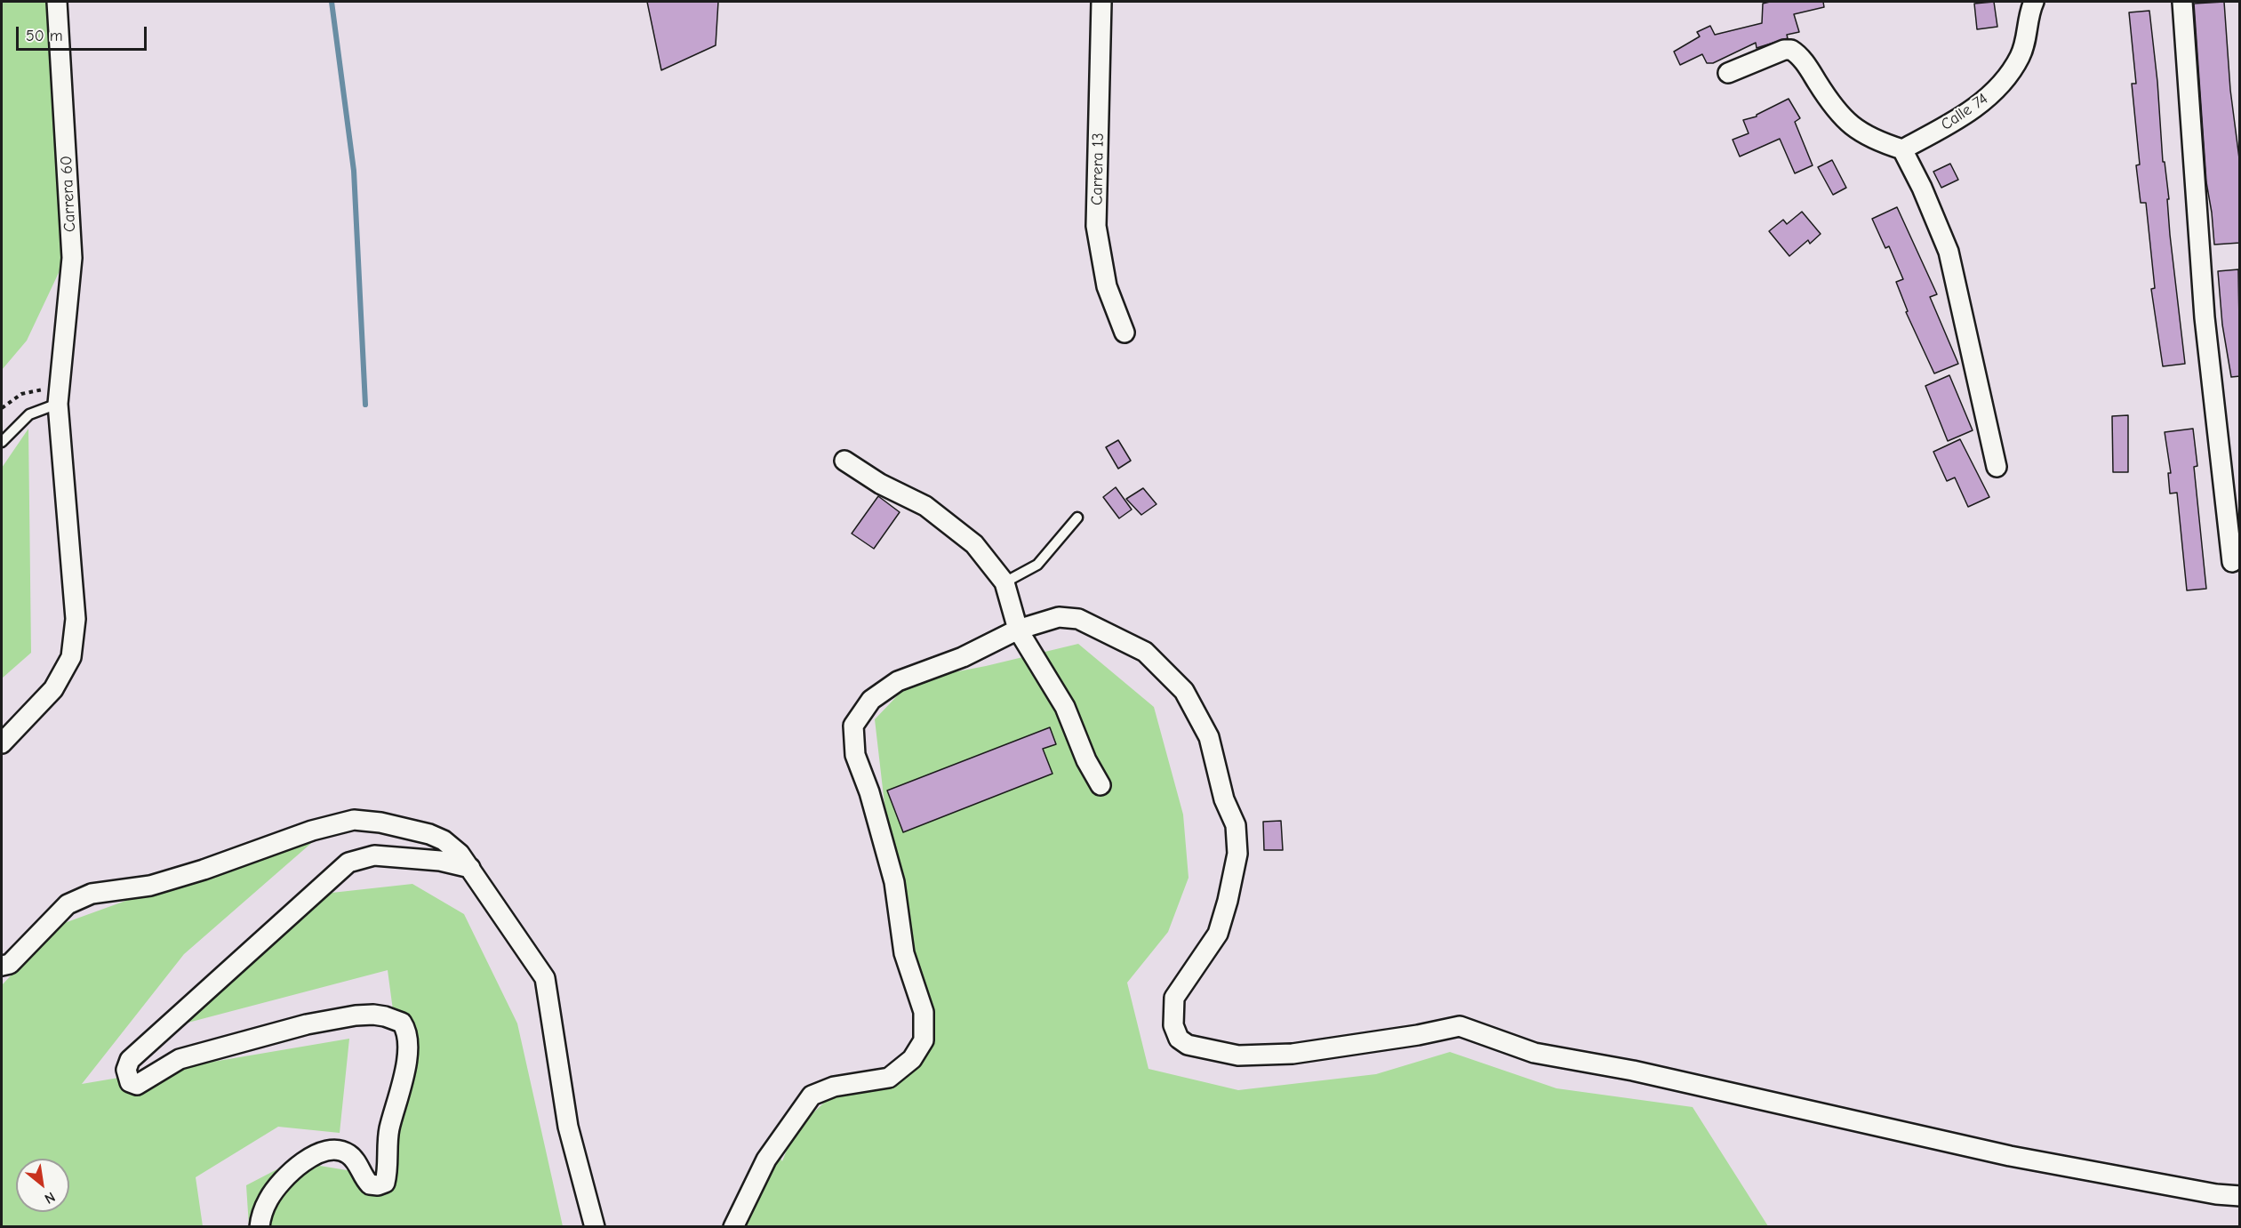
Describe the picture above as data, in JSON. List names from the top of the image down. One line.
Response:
{"streets":{"street":["Calle 74","Carrera 13","Carrera 60"]},"scale_bar":"50 m","north":"bottom right"}
